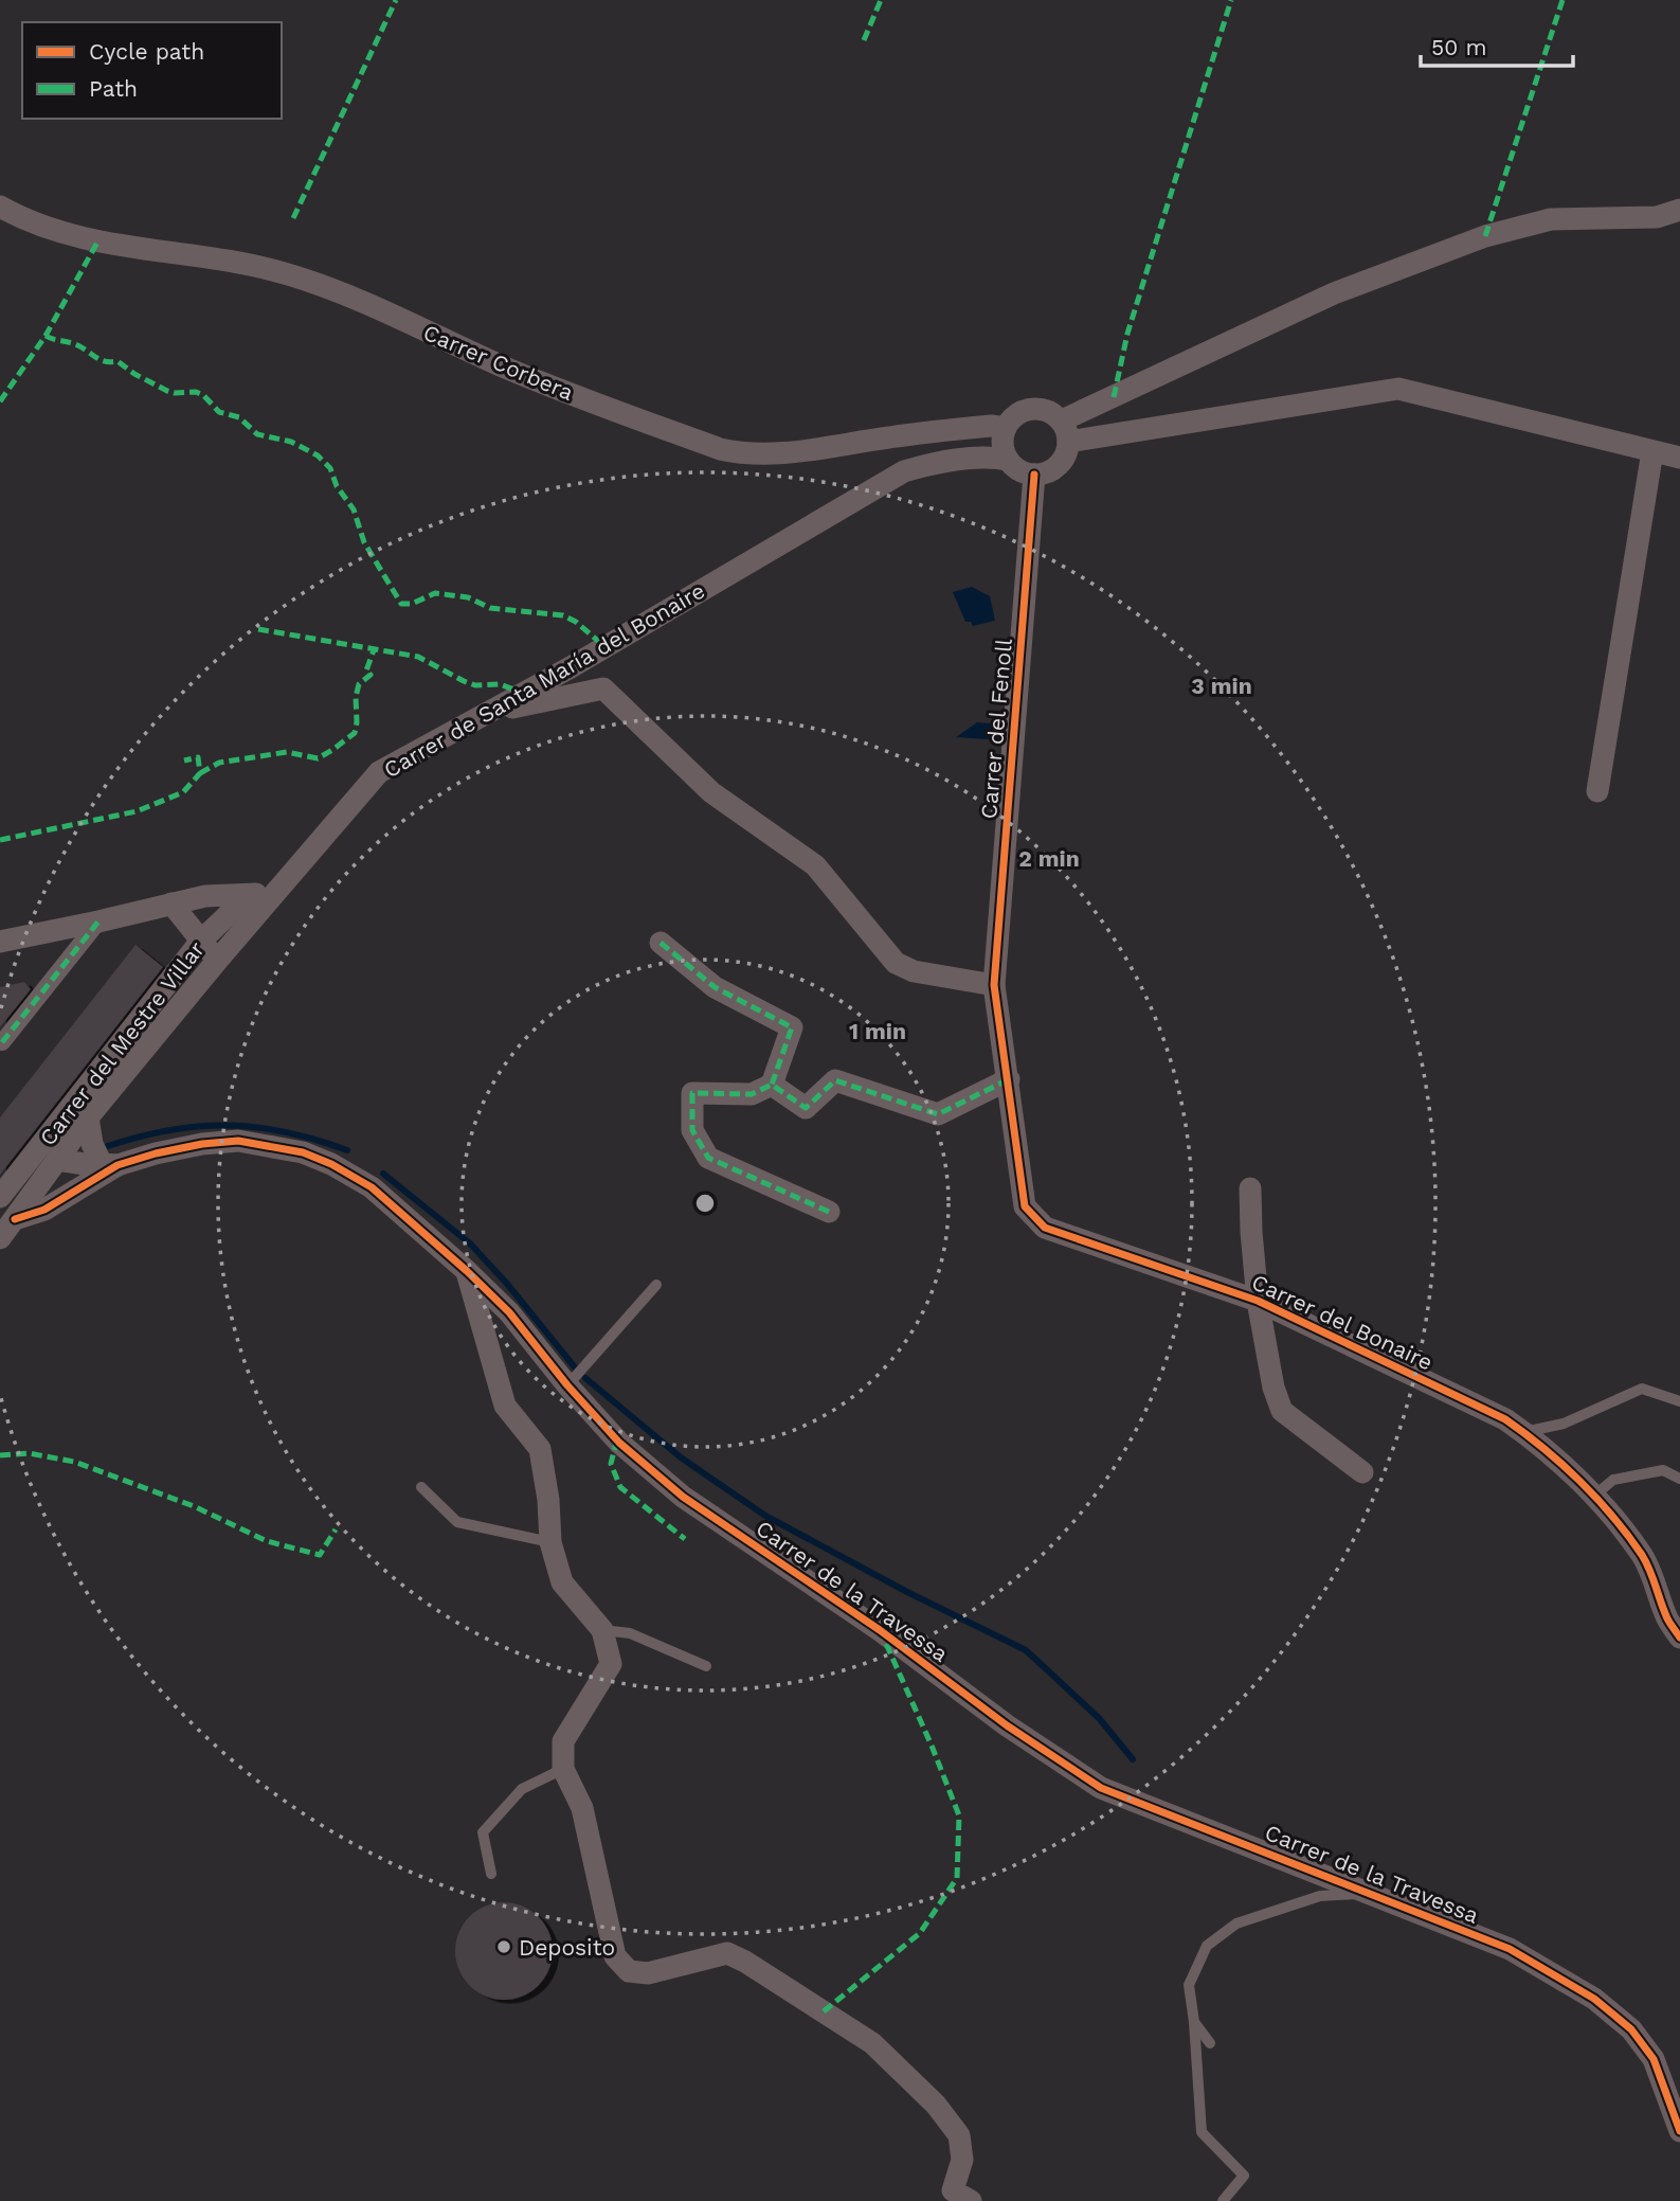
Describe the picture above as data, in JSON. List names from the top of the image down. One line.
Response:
{"streets":{"street":["Carrer Corbera","Carrer de Santa María del Bonaire","Carrer del Fenoll","Carrer del Mestre Villar","Carrer del Bonaire","Carrer de la Travessa"]},"crossings":[["Carrer Corbera","Carrer de Santa María del Bonaire"],["Carrer Corbera","Carrer del Fenoll"],["Carrer de Santa María del Bonaire","Carrer del Fenoll"],["Carrer de Santa María del Bonaire","Carrer de la Travessa"],["Carrer del Fenoll","Carrer del Bonaire"]],"places":["Deposito"],"legend":["Cycle path","Path"],"scale_bar":"50 m","rings":["3 min","2 min","1 min"]}
